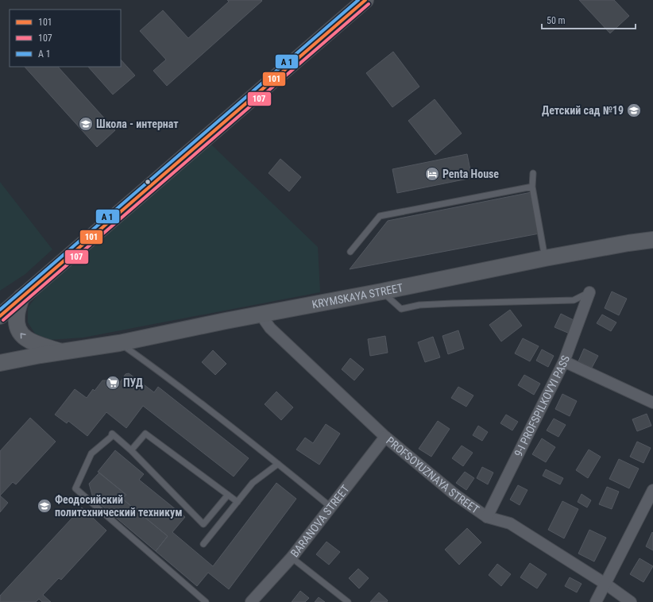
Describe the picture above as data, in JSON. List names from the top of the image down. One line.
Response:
{"streets":{"main road":["KRYMSKAYA STREET"],"street":["9-I PROFSPILKOVYI PASS","PROFSOYUZNAYA STREET","BARANOVA STREET"]},"crossings":[["KRYMSKAYA STREET","PROFSOYUZNAYA STREET"],["9-I PROFSPILKOVYI PASS","PROFSOYUZNAYA STREET"],["PROFSOYUZNAYA STREET","BARANOVA STREET"]],"places":{"school or university":["Детский сад №19","Школа - интернат","Феодосийский политехнический техникум"],"hotel":["Penta House"],"supermarket":["ПУД"]},"lines":["transit line 101","transit line 107"],"legend":["101","107","A 1"],"scale_bar":"50 m"}
